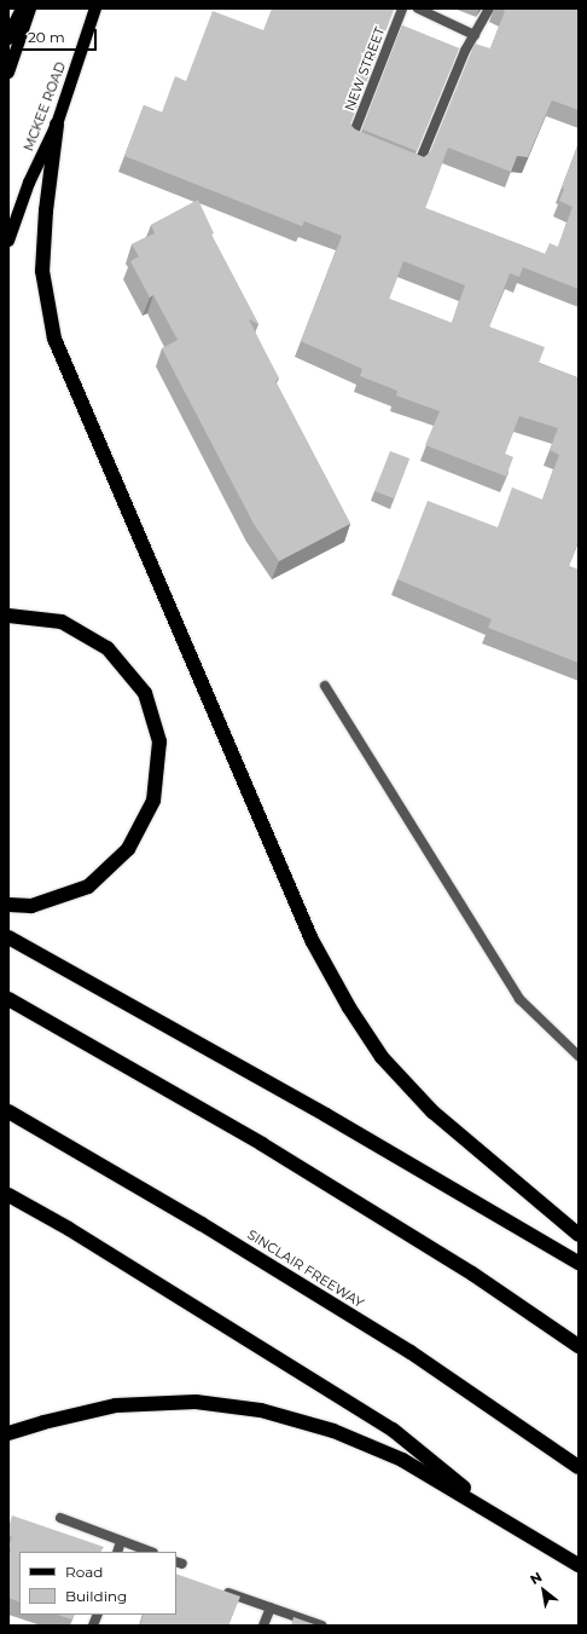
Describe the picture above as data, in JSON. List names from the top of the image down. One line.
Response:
{"streets":{"highway":["SINCLAIR FREEWAY"],"main road":["MCKEE ROAD"],"street":["NEW STREET"]},"legend":["Road","Building"],"scale_bar":"20 m","north":"top left"}
